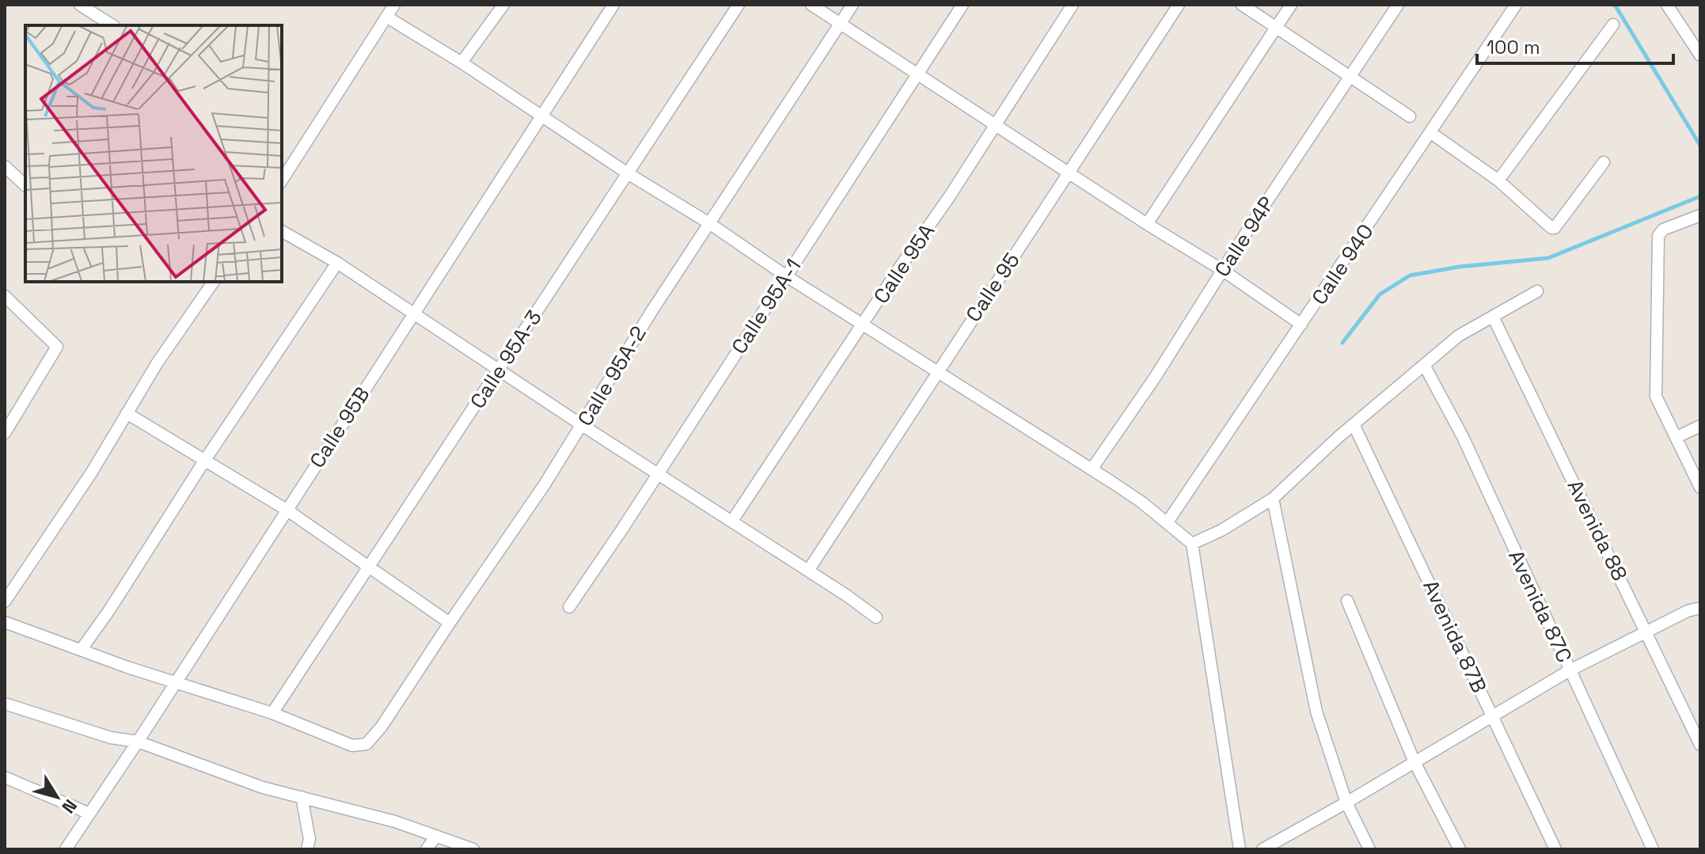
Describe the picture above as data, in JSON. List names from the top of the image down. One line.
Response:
{"streets":{"street":["Calle 94P","Calle 95A","Calle 94O","Calle 95","Calle 95A-1","Calle 95A-3","Calle 95A-2","Calle 95B","Avenida 88","Avenida 87C","Avenida 87B"]},"crossings":[["Calle 95A-3","Calle 95A-2"]],"scale_bar":"100 m","north":"bottom right"}
